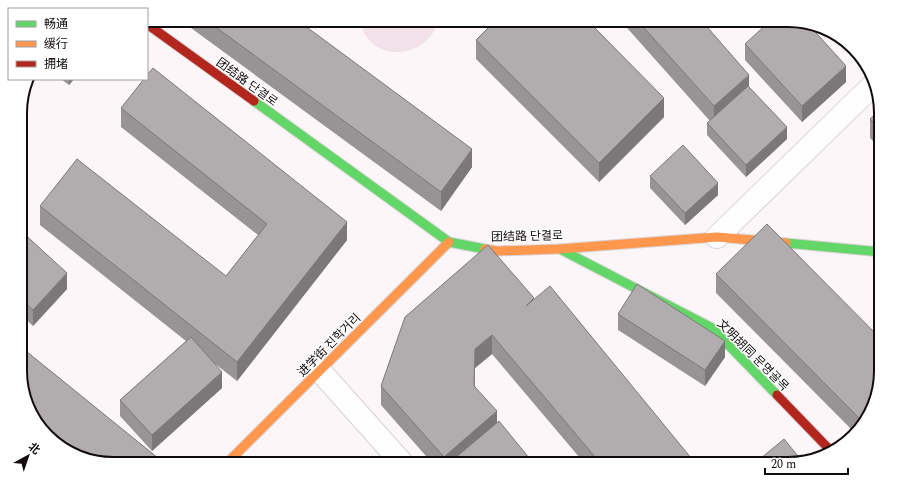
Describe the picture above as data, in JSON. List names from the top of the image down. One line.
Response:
{"streets":{"street":["团结路 단결로","进学街 진학거리","文明胡同 문명골목"]},"crossings":[["团结路 단결로","进学街 진학거리"],["团结路 단결로","文明胡同 문명골목"]],"legend":["畅通","缓行","拥堵"],"scale_bar":"20 m","north":"top right"}
